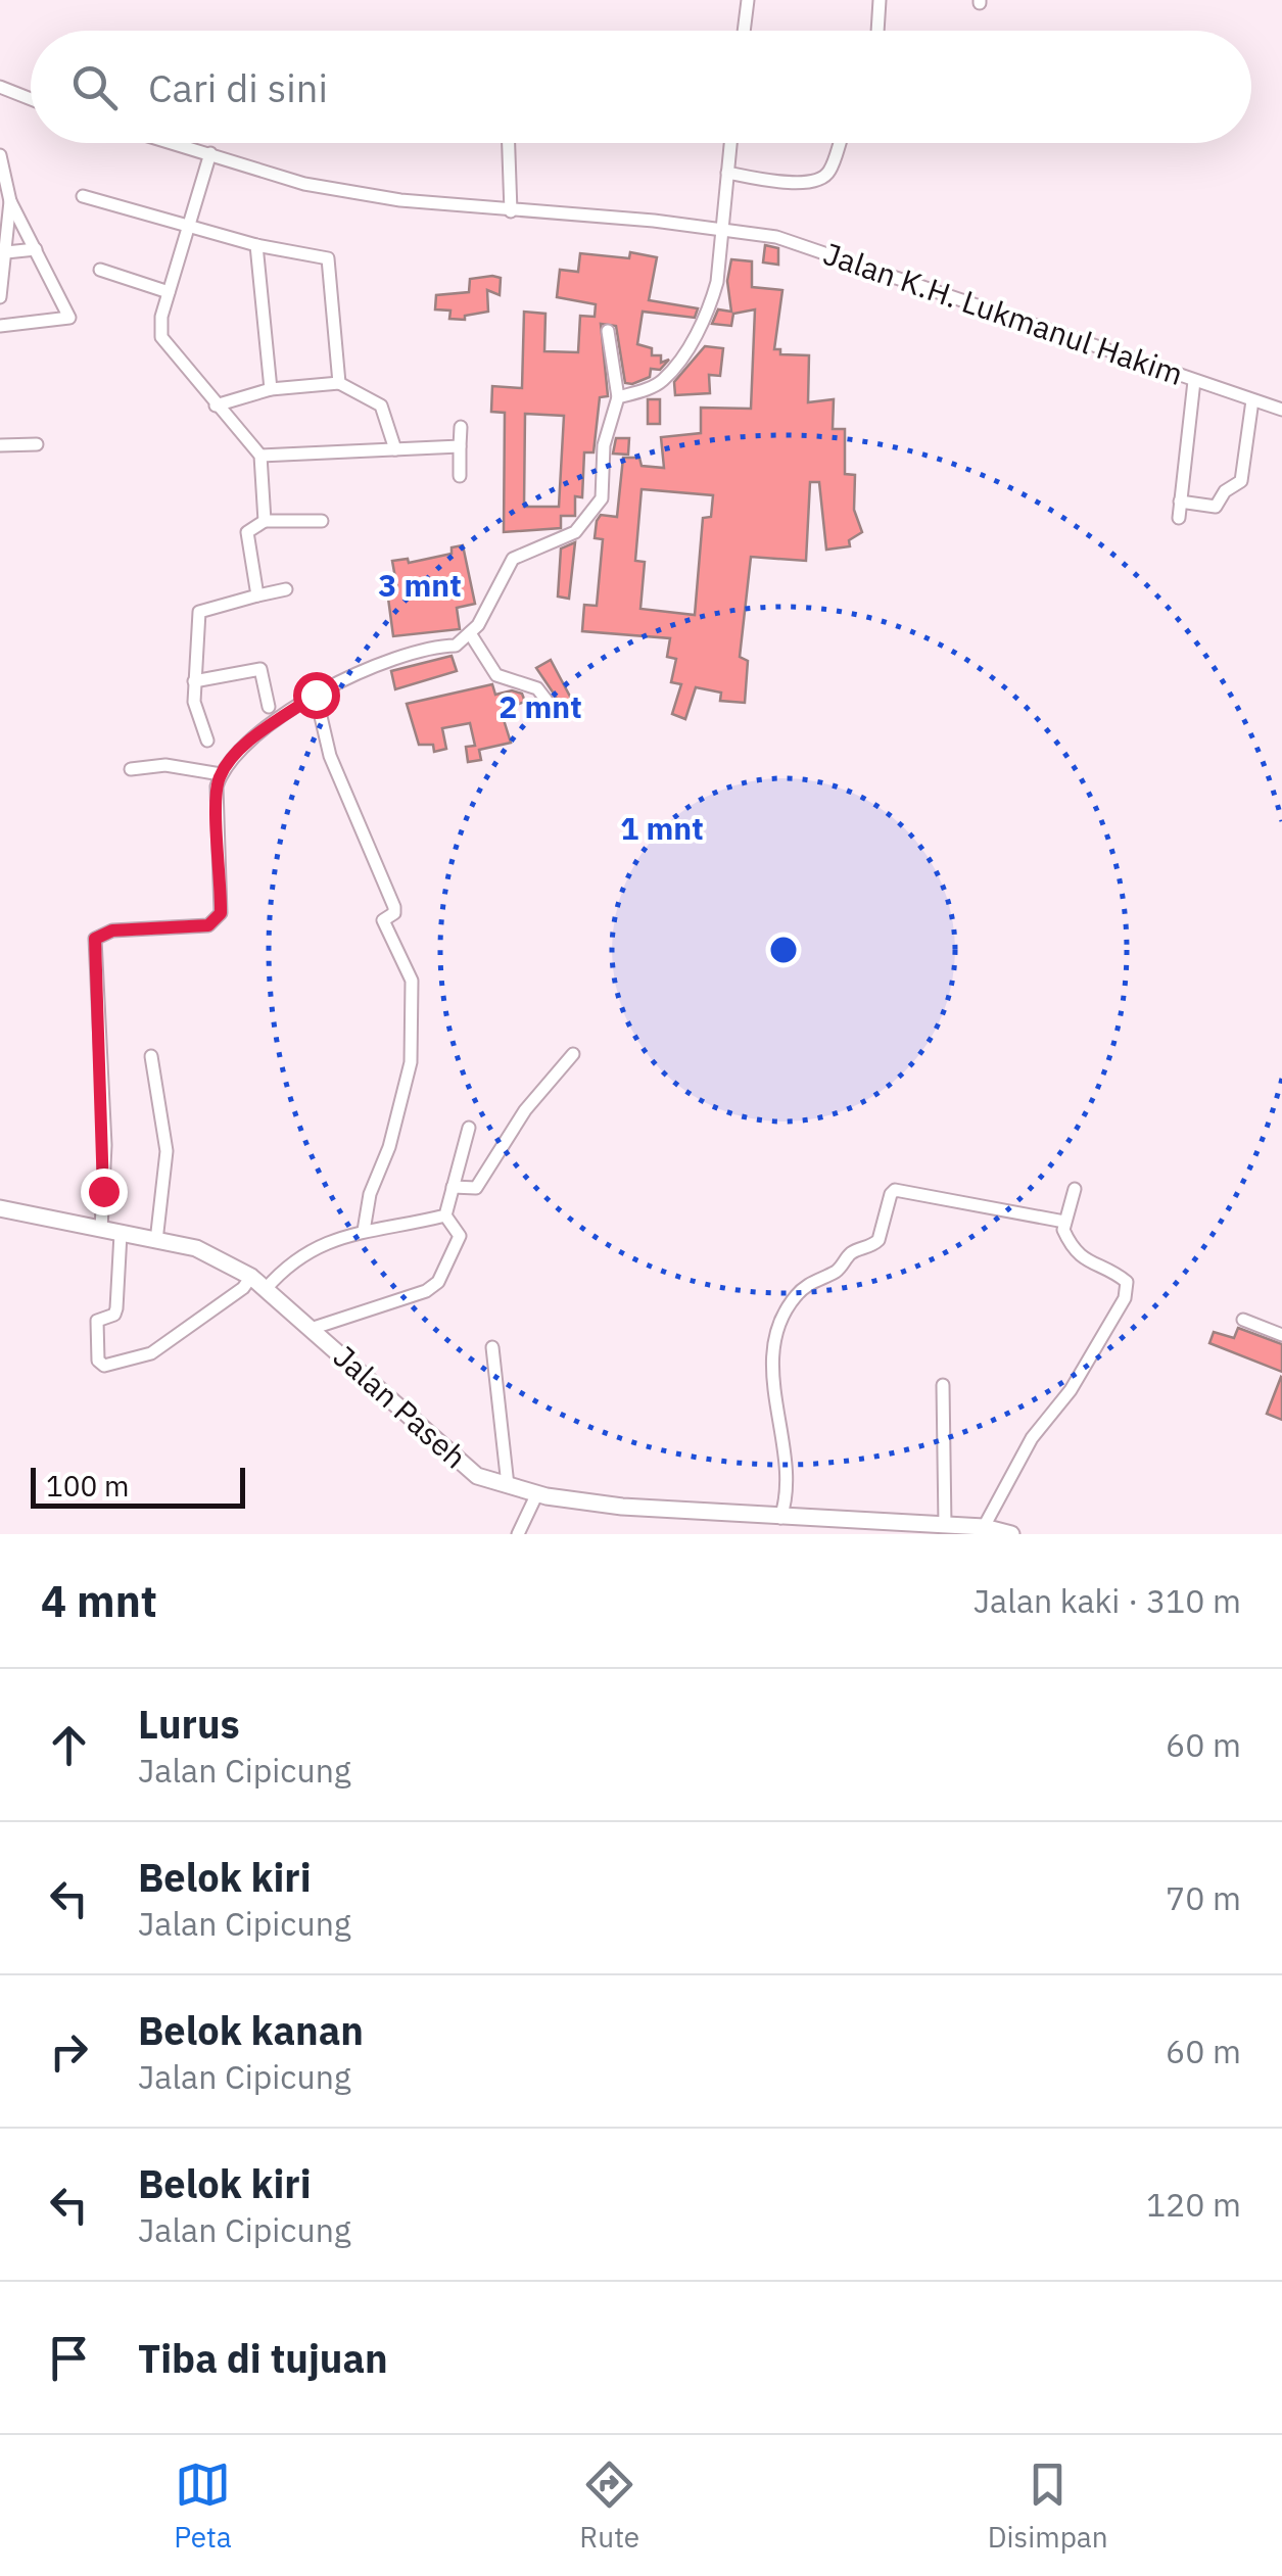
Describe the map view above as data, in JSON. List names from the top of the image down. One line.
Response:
{"streets":{"street":["Jalan K.H. Lukmanul Hakim","Jalan Paseh"]},"scale_bar":"100 m","page":{"search":"Cari di sini","scale":"100 m","heading":["4 mnt","Jalan kaki · 310 m"],"list":[["Lurus","Jalan Cipicung","60 m"],["Belok kiri","Jalan Cipicung","70 m"],["Belok kanan","Jalan Cipicung","60 m"],["Belok kiri","Jalan Cipicung","120 m"],"Tiba di tujuan"],"nav":["Peta","Rute","Disimpan"]},"rings":["3 mnt","2 mnt","1 mnt"]}
